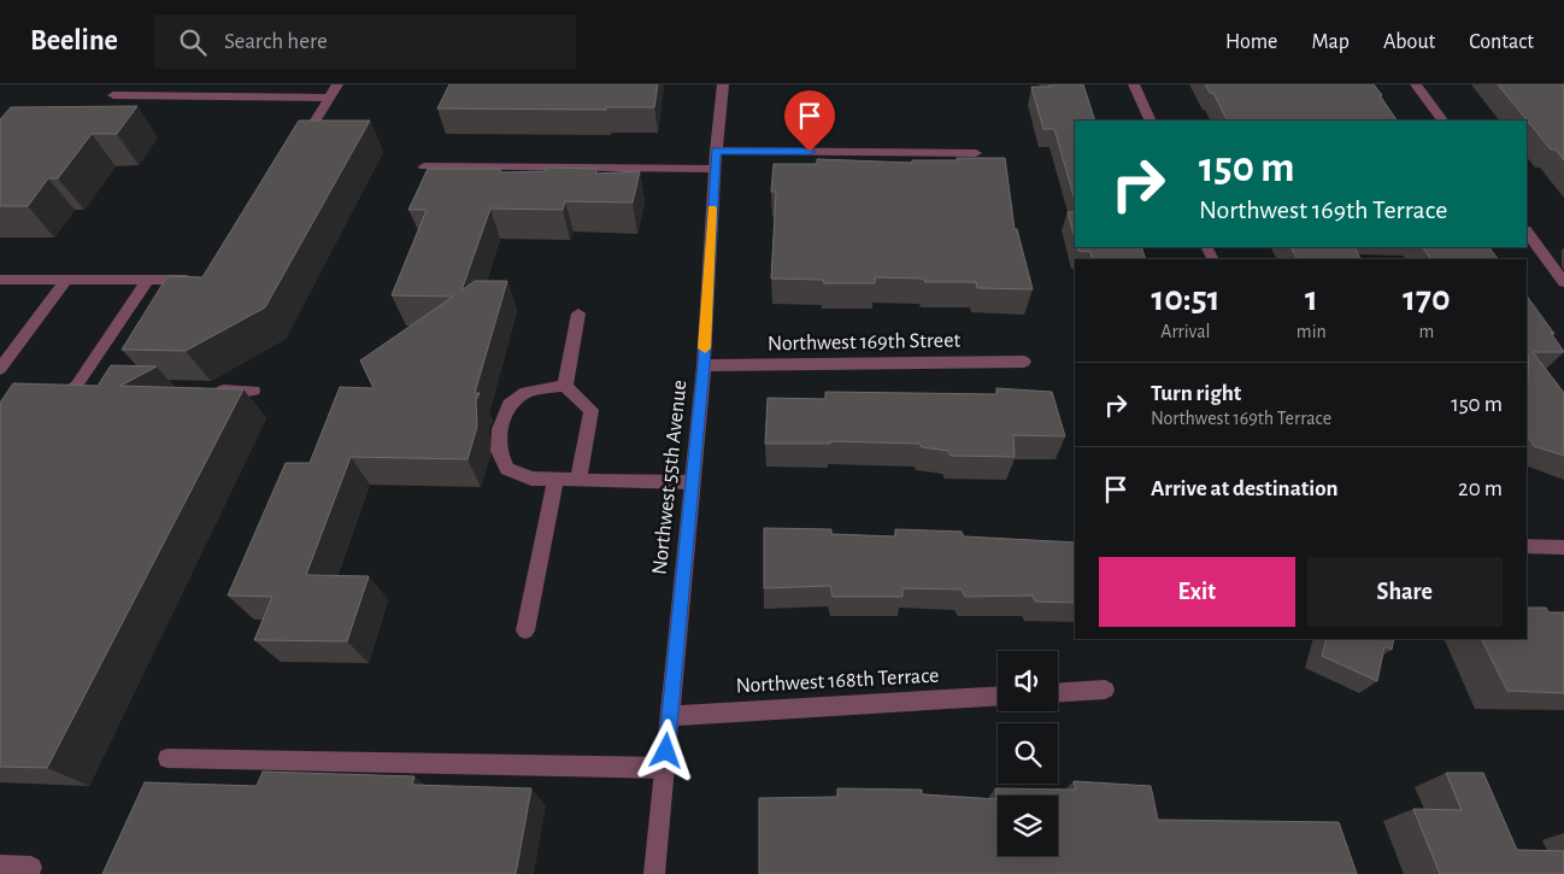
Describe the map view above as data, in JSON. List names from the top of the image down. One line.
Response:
{"streets":{"street":["Northwest 169th Street","Northwest 55th Avenue","Northwest 168th Terrace"]},"crossings":[["Northwest 169th Street","Northwest 55th Avenue"],["Northwest 55th Avenue","Northwest 168th Terrace"]],"page":{"header":"Beeline","search":"Search here","nav":["Home","Map","About","Contact"],"turn":["150 m","Northwest 169th Terrace"],"eta":["10:51","Arrival","1","min","170","m"],"list":[{"name":"Turn right","note":"Northwest 169th Terrace","value":"150 m"},{"name":"Arrive at destination","value":"20 m"}],"buttons":["Exit","Share"]}}
